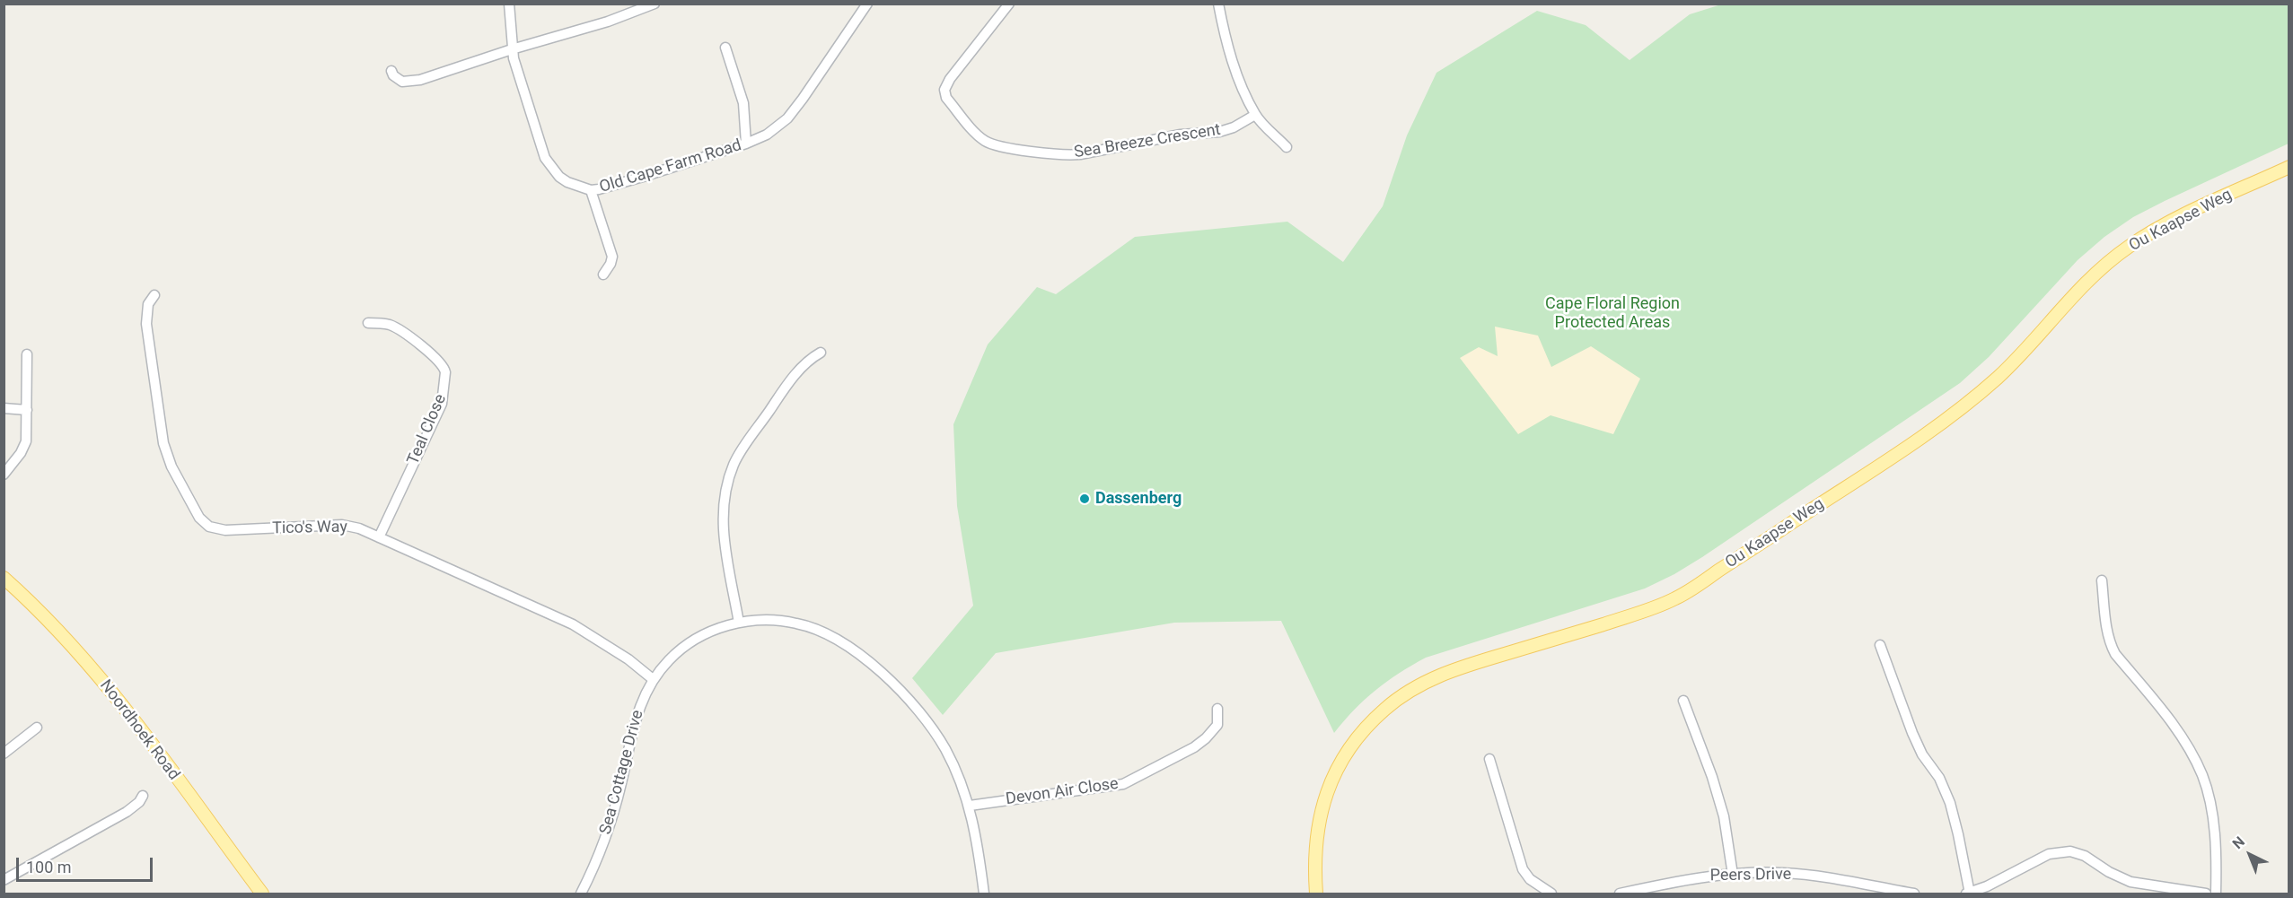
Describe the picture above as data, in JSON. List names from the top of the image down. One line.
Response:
{"streets":{"main road":["Ou Kaapse Weg","Noordhoek Road"],"street":["Sea Breeze Crescent","Old Cape Farm Road","Teal Close","Tico's Way","Sea Cottage Drive","Devon Air Close","Peers Drive"]},"crossings":[["Teal Close","Tico's Way"],["Tico's Way","Sea Cottage Drive"],["Sea Cottage Drive","Devon Air Close"]],"parks":["Cape Floral Region Protected Areas"],"places":["Dassenberg"],"scale_bar":"100 m","north":"top left"}
